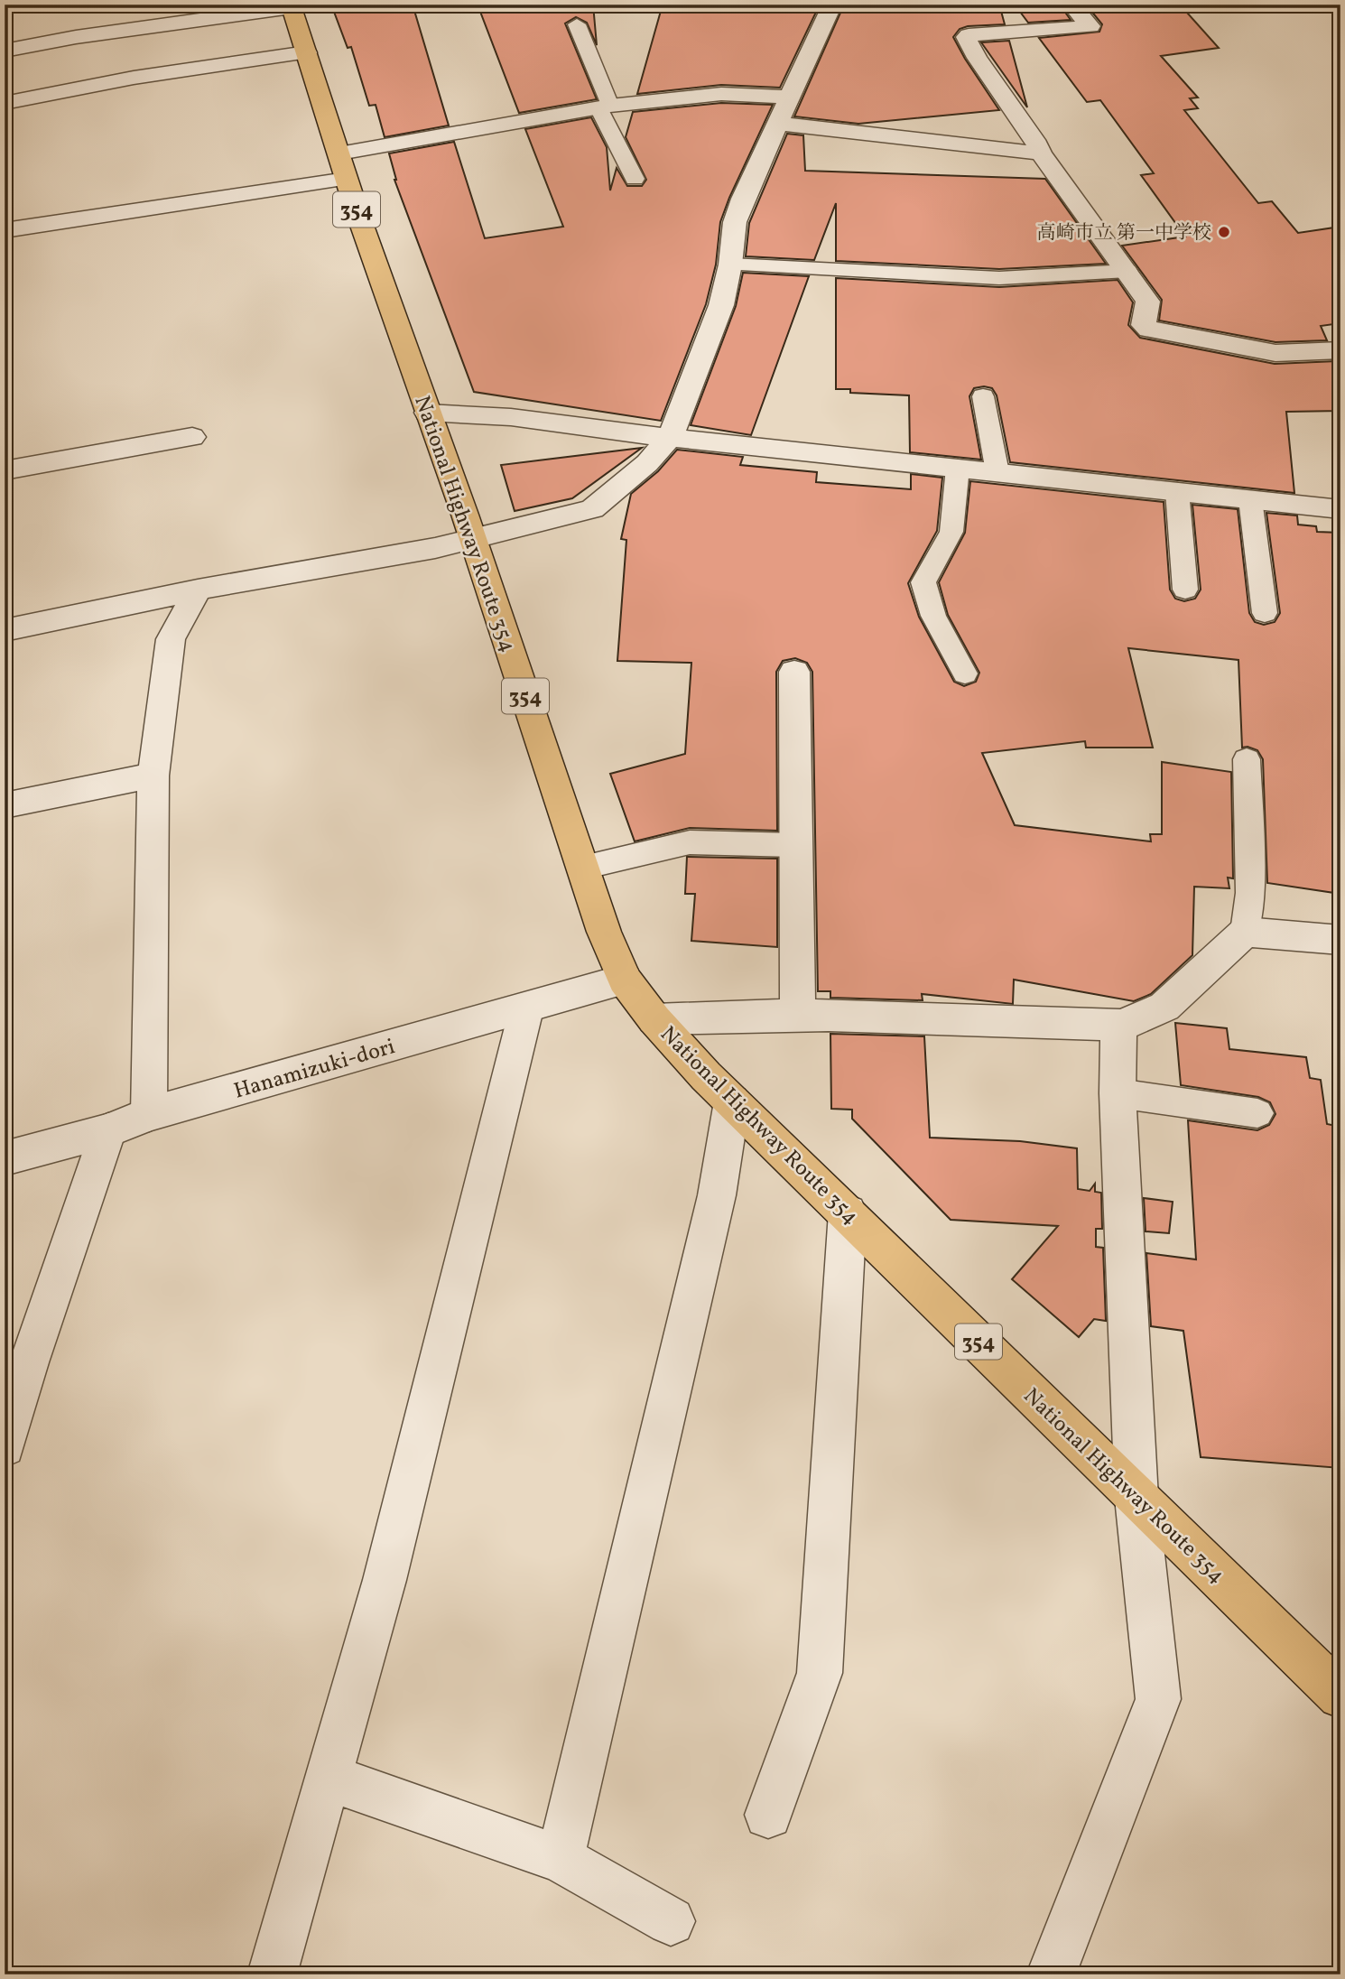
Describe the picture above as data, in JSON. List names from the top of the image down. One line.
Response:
{"streets":{"highway":["354","National Highway Route 354"],"street":["Hanamizuki-dori"]},"crossings":[["National Highway Route 354","Hanamizuki-dori"]],"places":["高崎市立 第一中学校"]}
